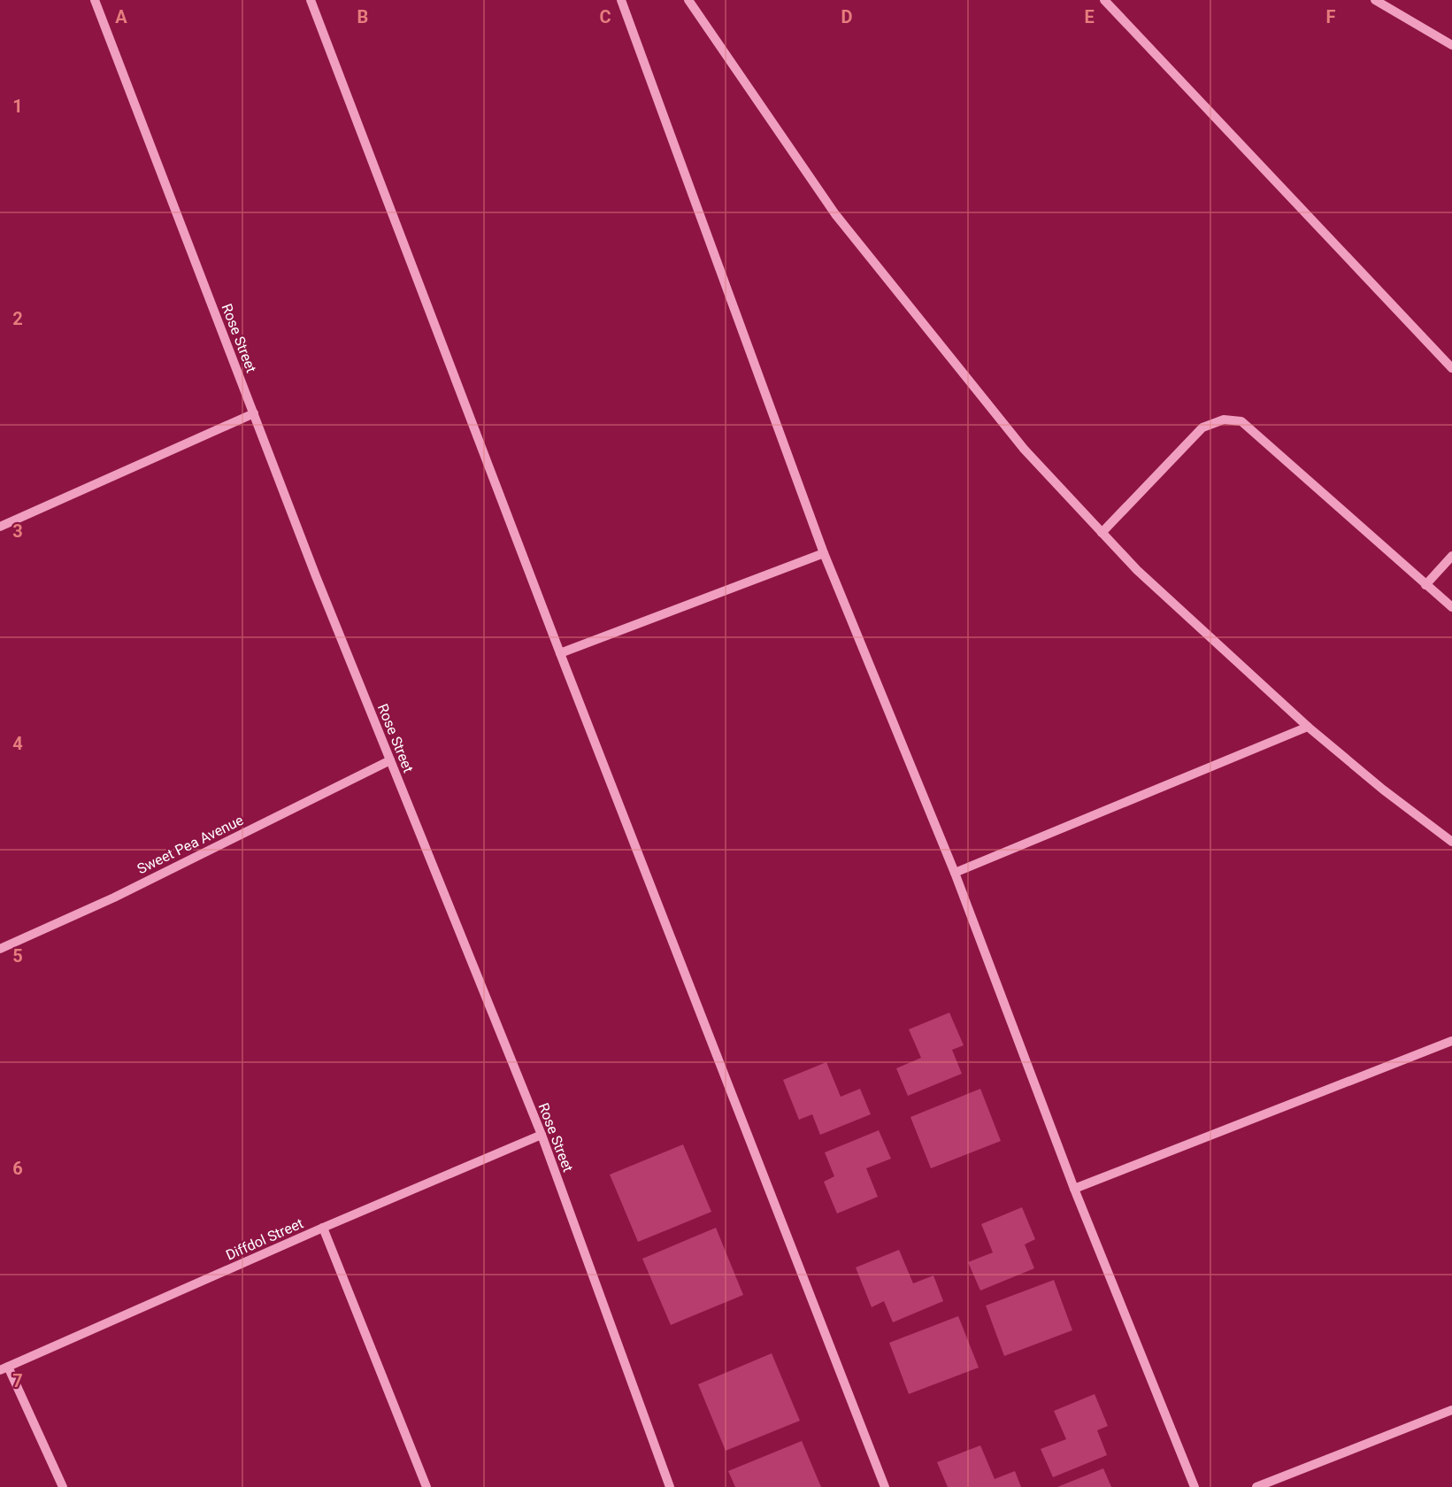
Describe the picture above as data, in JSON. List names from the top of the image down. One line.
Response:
{"streets":{"street":["Rose Street","Sweet Pea Avenue","Diffdol Street"]},"crossings":[["Rose Street","Sweet Pea Avenue"],["Rose Street","Diffdol Street"]],"grid":{"columns":["A","B","C","D","E","F"],"rows":["1","2","3","4","5","6","7"]}}
